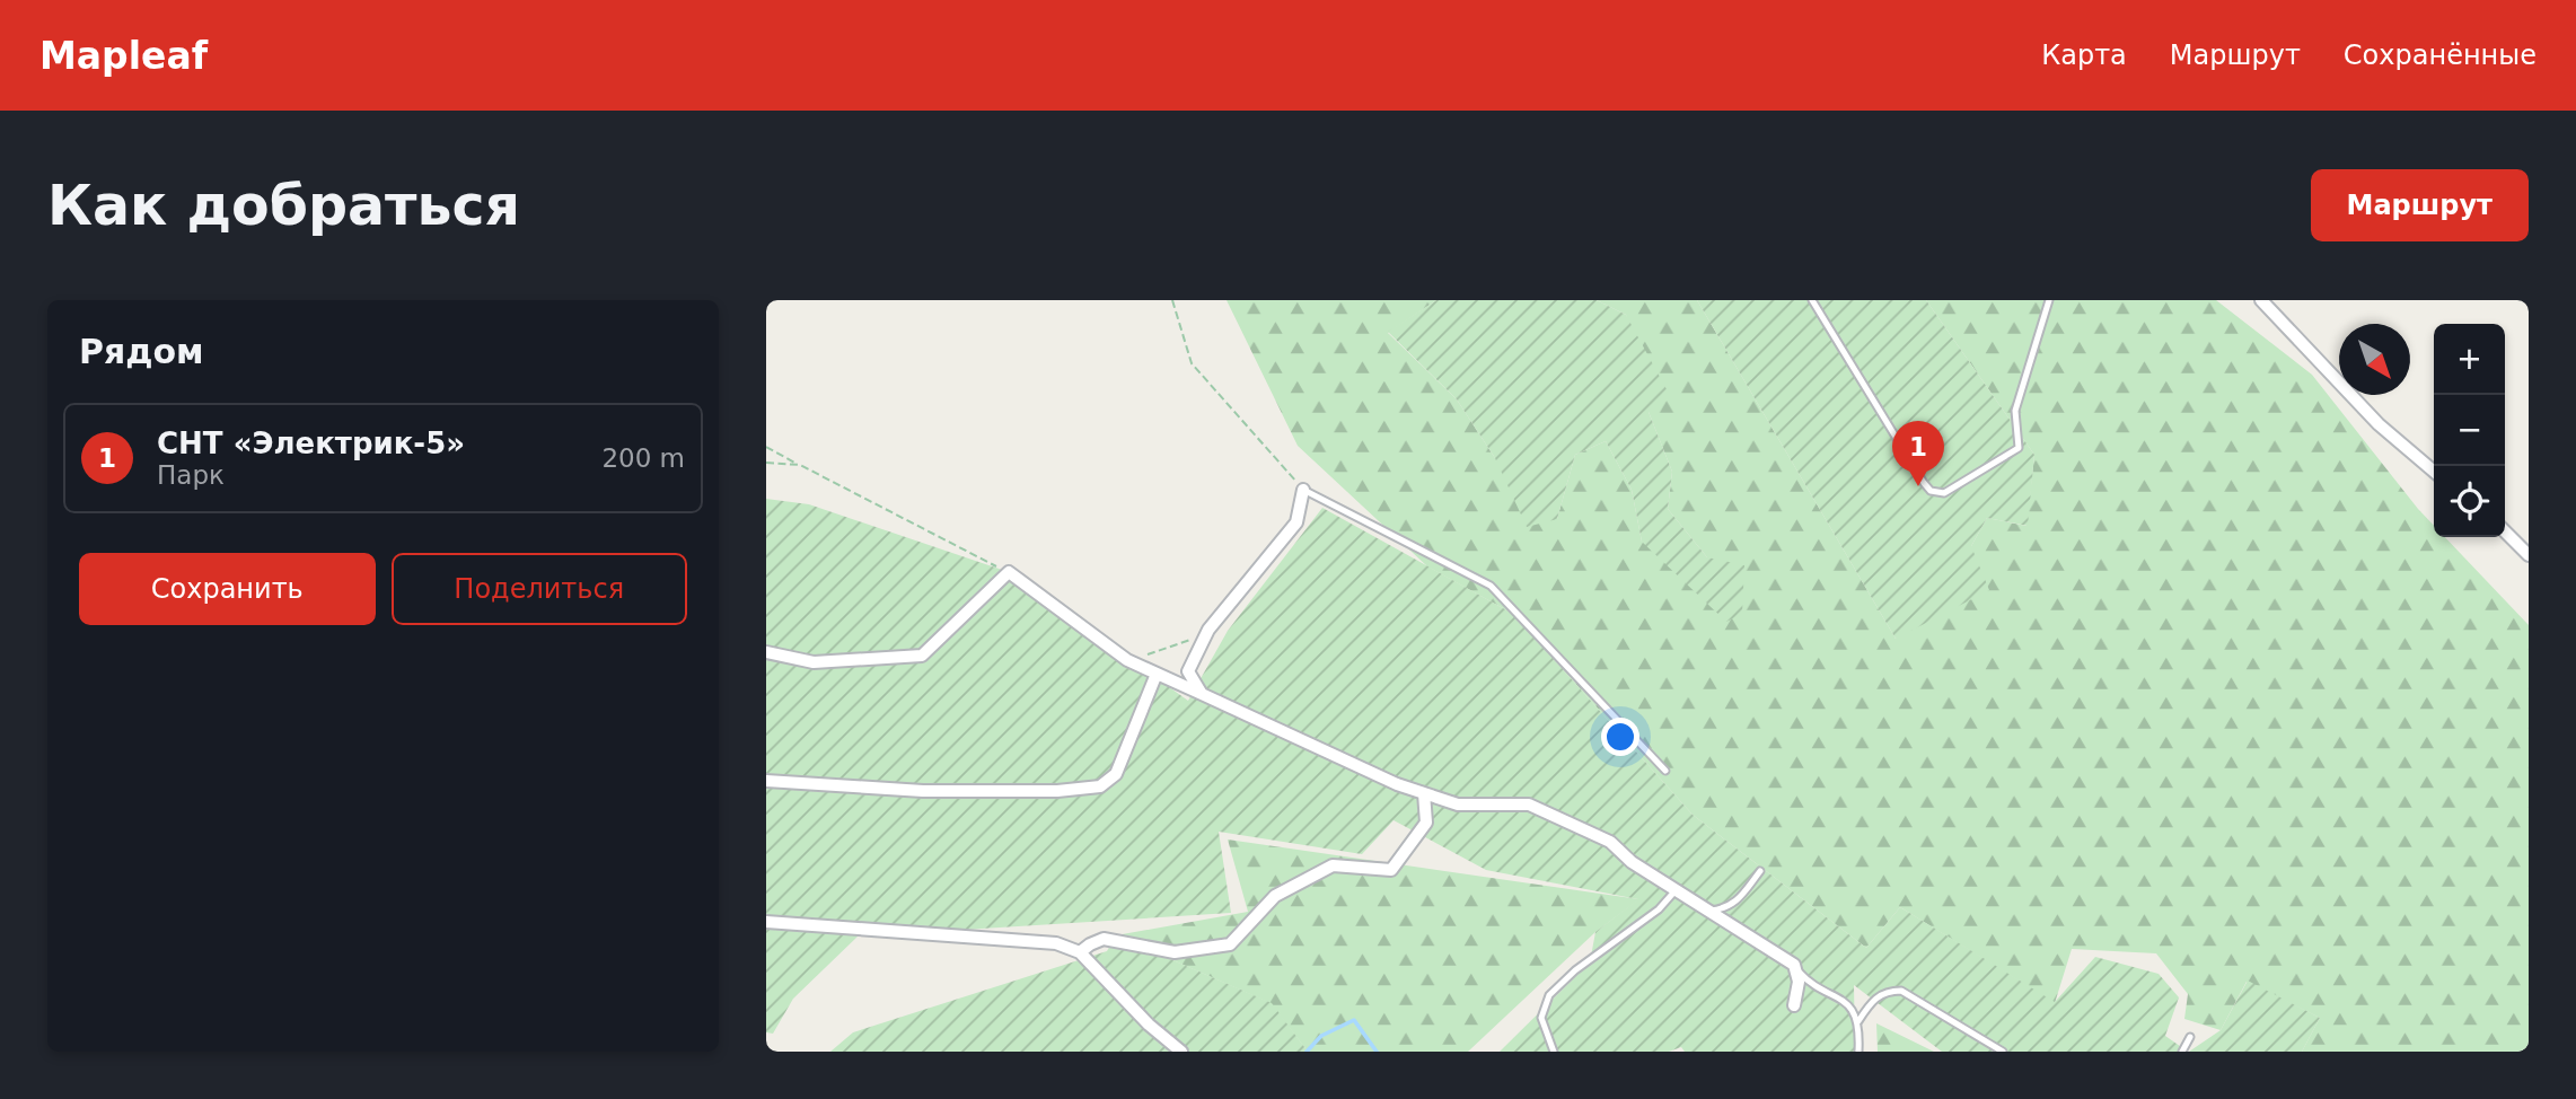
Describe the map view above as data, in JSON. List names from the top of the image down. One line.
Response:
{"north":"bottom right","page":{"header":"Mapleaf","nav":["Карта","Маршрут","Сохранённые"],"buttons":["Маршрут",["Сохранить","Поделиться"]],"title":"Как добраться","heading":"Рядом","map_buttons":["+","−"],"list":[{"mark":"1","name":"СНТ «Электрик-5»","note":"Парк","value":"200 m"}],"pins":"1"}}
